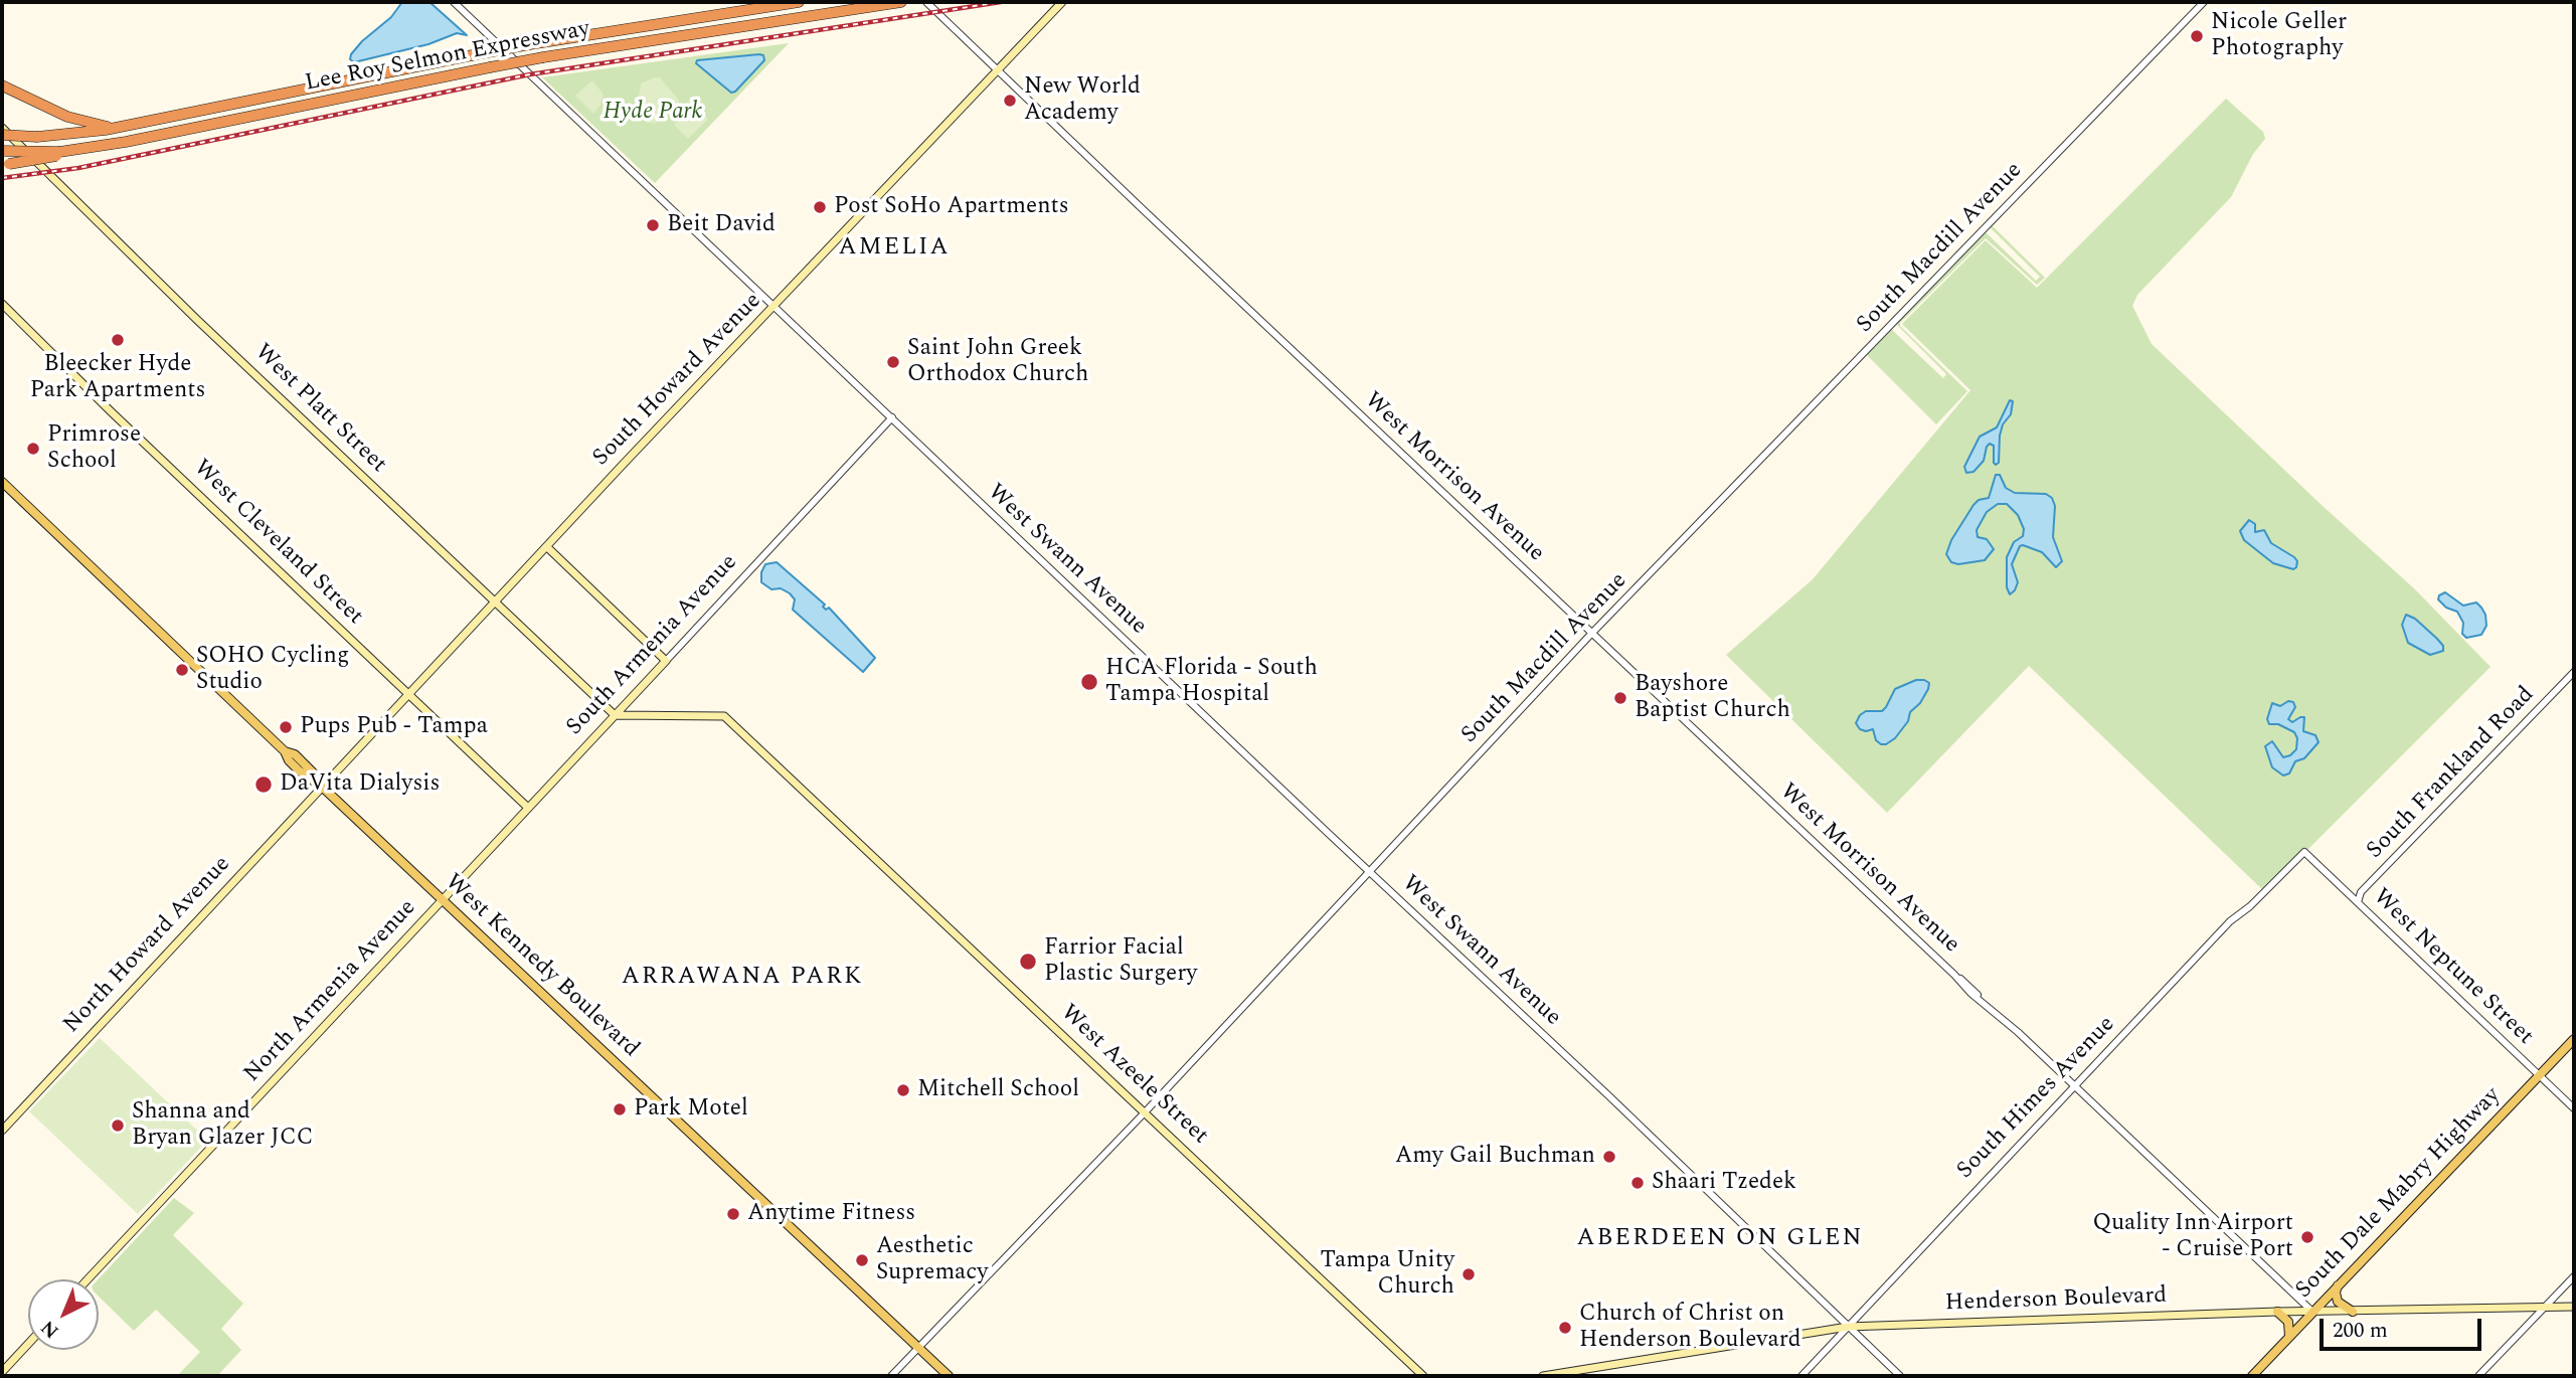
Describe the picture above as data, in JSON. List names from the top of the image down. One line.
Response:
{"streets":{"highway":["Lee Roy Selmon Expressway"],"main road":["South Howard Avenue","West Platt Street","West Cleveland Street","South Armenia Avenue","North Howard Avenue","West Kennedy Boulevard","North Armenia Avenue","West Azeele Street","South Dale Mabry Highway","Henderson Boulevard"],"street":["South Macdill Avenue","West Morrison Avenue","West Swann Avenue","South Frankland Road","West Neptune Street","South Himes Avenue"]},"crossings":[["South Macdill Avenue","West Morrison Avenue"],["South Macdill Avenue","West Swann Avenue"],["South Macdill Avenue","West Kennedy Boulevard"],["South Macdill Avenue","West Azeele Street"],["South Howard Avenue","West Platt Street"],["South Howard Avenue","West Morrison Avenue"],["South Howard Avenue","West Cleveland Street"],["South Howard Avenue","West Swann Avenue"],["South Howard Avenue","North Howard Avenue"],["South Howard Avenue","West Kennedy Boulevard"],["West Platt Street","South Armenia Avenue"],["West Platt Street","West Azeele Street"],["West Morrison Avenue","South Himes Avenue"],["West Morrison Avenue","South Dale Mabry Highway"],["West Morrison Avenue","Henderson Boulevard"],["West Cleveland Street","South Armenia Avenue"],["West Swann Avenue","South Armenia Avenue"],["West Swann Avenue","South Himes Avenue"],["West Swann Avenue","Henderson Boulevard"],["South Armenia Avenue","West Kennedy Boulevard"],["South Armenia Avenue","North Armenia Avenue"],["South Armenia Avenue","West Azeele Street"],["South Frankland Road","West Neptune Street"],["North Howard Avenue","West Kennedy Boulevard"],["West Kennedy Boulevard","North Armenia Avenue"],["West Neptune Street","South Himes Avenue"],["West Neptune Street","South Dale Mabry Highway"],["South Himes Avenue","Henderson Boulevard"],["South Dale Mabry Highway","Henderson Boulevard"]],"districts":["AMELIA","ARRAWANA PARK","ABERDEEN ON GLEN"],"parks":["Hyde Park"],"places":["Nicole Geller Photography","New World Academy","Post SoHo Apartments","Beit David","Bleecker Hyde Park Apartments","Saint John Greek Orthodox Church","Primrose School","SOHO Cycling Studio","HCA Florida - South Tampa Hospital","Bayshore Baptist Church","Pups Pub - Tampa","DaVita Dialysis","Farrior Facial Plastic Surgery","Mitchell School","Park Motel","Shanna and Bryan Glazer JCC","Amy Gail Buchman","Shaari Tzedek","Anytime Fitness","Quality Inn Airport - Cruise Port","Aesthetic Supremacy","Tampa Unity Church","Church of Christ on Henderson Boulevard"],"scale_bar":"200 m","north":"bottom left"}
